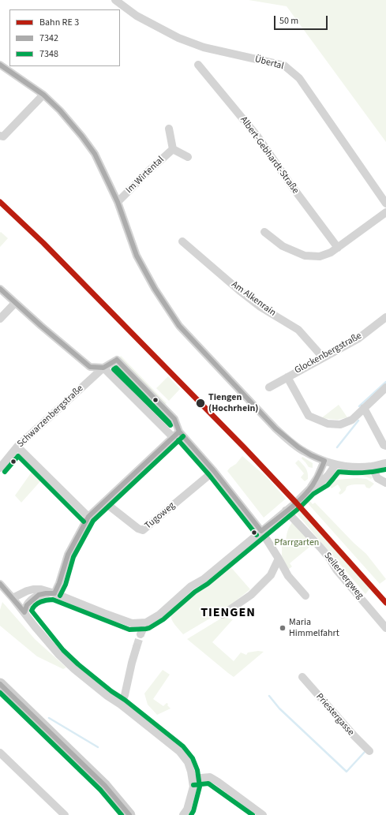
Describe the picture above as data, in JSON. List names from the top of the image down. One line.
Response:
{"streets":{"street":["Übertal","Albert-Gebhardt-Straße","Im Wirtental","Am Alkenrain","Glockenbergstraße","Schwarzenbergstraße","Tugoweg","Seilerbergweg","Priestergasse"]},"crossings":[["Am Alkenrain","Glockenbergstraße"]],"districts":["TIENGEN"],"parks":["Pfarrgarten"],"places":["Tiengen (Hochrhein)","Maria Himmelfahrt"],"lines":["transit line 7342","transit line 7348"],"legend":["Bahn RE 3","7342","7348"],"scale_bar":"50 m"}
